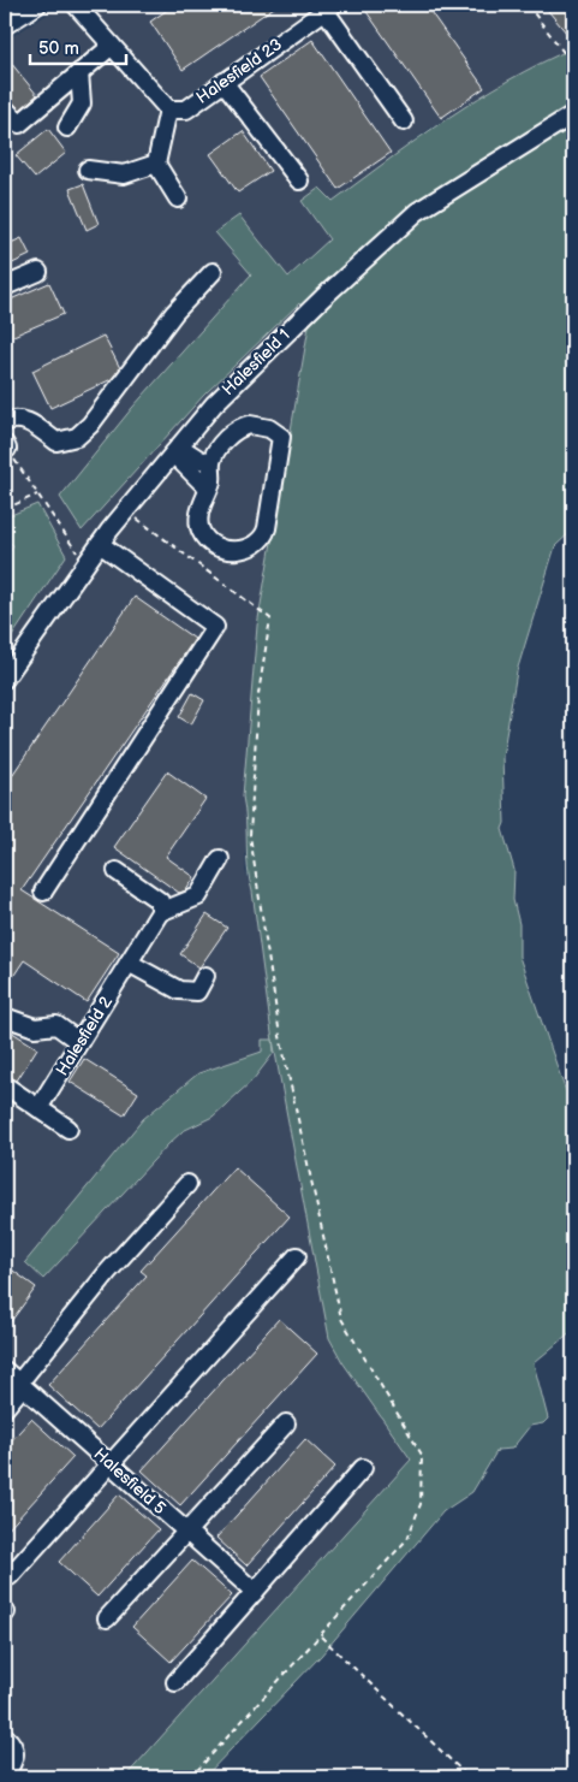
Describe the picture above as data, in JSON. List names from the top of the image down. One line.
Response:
{"streets":{"street":["Halesfield 23","Halesfield 1","Halesfield 2","Halesfield 5"]},"scale_bar":"50 m"}
